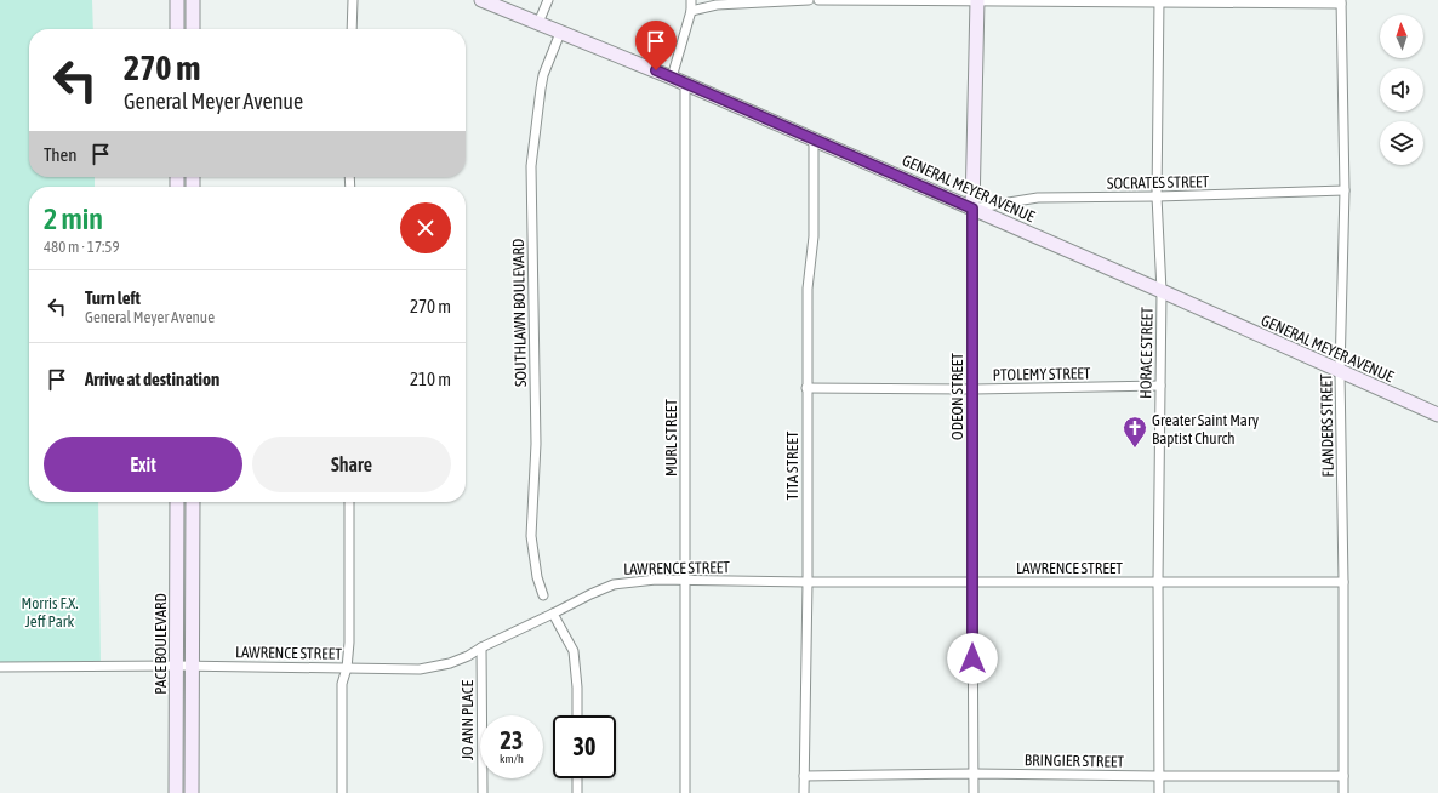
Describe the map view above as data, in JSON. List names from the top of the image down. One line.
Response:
{"streets":{"main road":["GENERAL MEYER AVENUE","ODEON STREET","PACE BOULEVARD"],"street":["SOCRATES STREET","SOUTHLAWN BOULEVARD","HORACE STREET","PTOLEMY STREET","FLANDERS STREET","MURL STREET","TITA STREET","LAWRENCE STREET","JO ANN PLACE","BRINGIER STREET"]},"crossings":[["SOCRATES STREET","GENERAL MEYER AVENUE"],["SOCRATES STREET","HORACE STREET"],["SOCRATES STREET","ODEON STREET"],["SOCRATES STREET","FLANDERS STREET"],["GENERAL MEYER AVENUE","SOUTHLAWN BOULEVARD"],["GENERAL MEYER AVENUE","HORACE STREET"],["GENERAL MEYER AVENUE","ODEON STREET"],["GENERAL MEYER AVENUE","FLANDERS STREET"],["GENERAL MEYER AVENUE","MURL STREET"],["GENERAL MEYER AVENUE","TITA STREET"],["HORACE STREET","PTOLEMY STREET"],["HORACE STREET","LAWRENCE STREET"],["HORACE STREET","BRINGIER STREET"],["PTOLEMY STREET","ODEON STREET"],["PTOLEMY STREET","TITA STREET"],["ODEON STREET","LAWRENCE STREET"],["ODEON STREET","BRINGIER STREET"],["FLANDERS STREET","LAWRENCE STREET"],["FLANDERS STREET","BRINGIER STREET"],["MURL STREET","LAWRENCE STREET"],["TITA STREET","LAWRENCE STREET"],["TITA STREET","BRINGIER STREET"],["LAWRENCE STREET","PACE BOULEVARD"],["LAWRENCE STREET","JO ANN PLACE"]],"parks":["Morris F.X. Jeff Park"],"places":{"church":["Greater Saint Mary Baptist Church"]},"north":"top","page":{"turn":["270 m","General Meyer Avenue"],"then":"Then","heading":["2 min","480 m · 17:59"],"list":[{"name":"Turn left","note":"General Meyer Avenue","value":"270 m"},{"name":"Arrive at destination","value":"210 m"}],"buttons":["Exit","Share"],"speed":"23 km/h","limit":"30"}}
